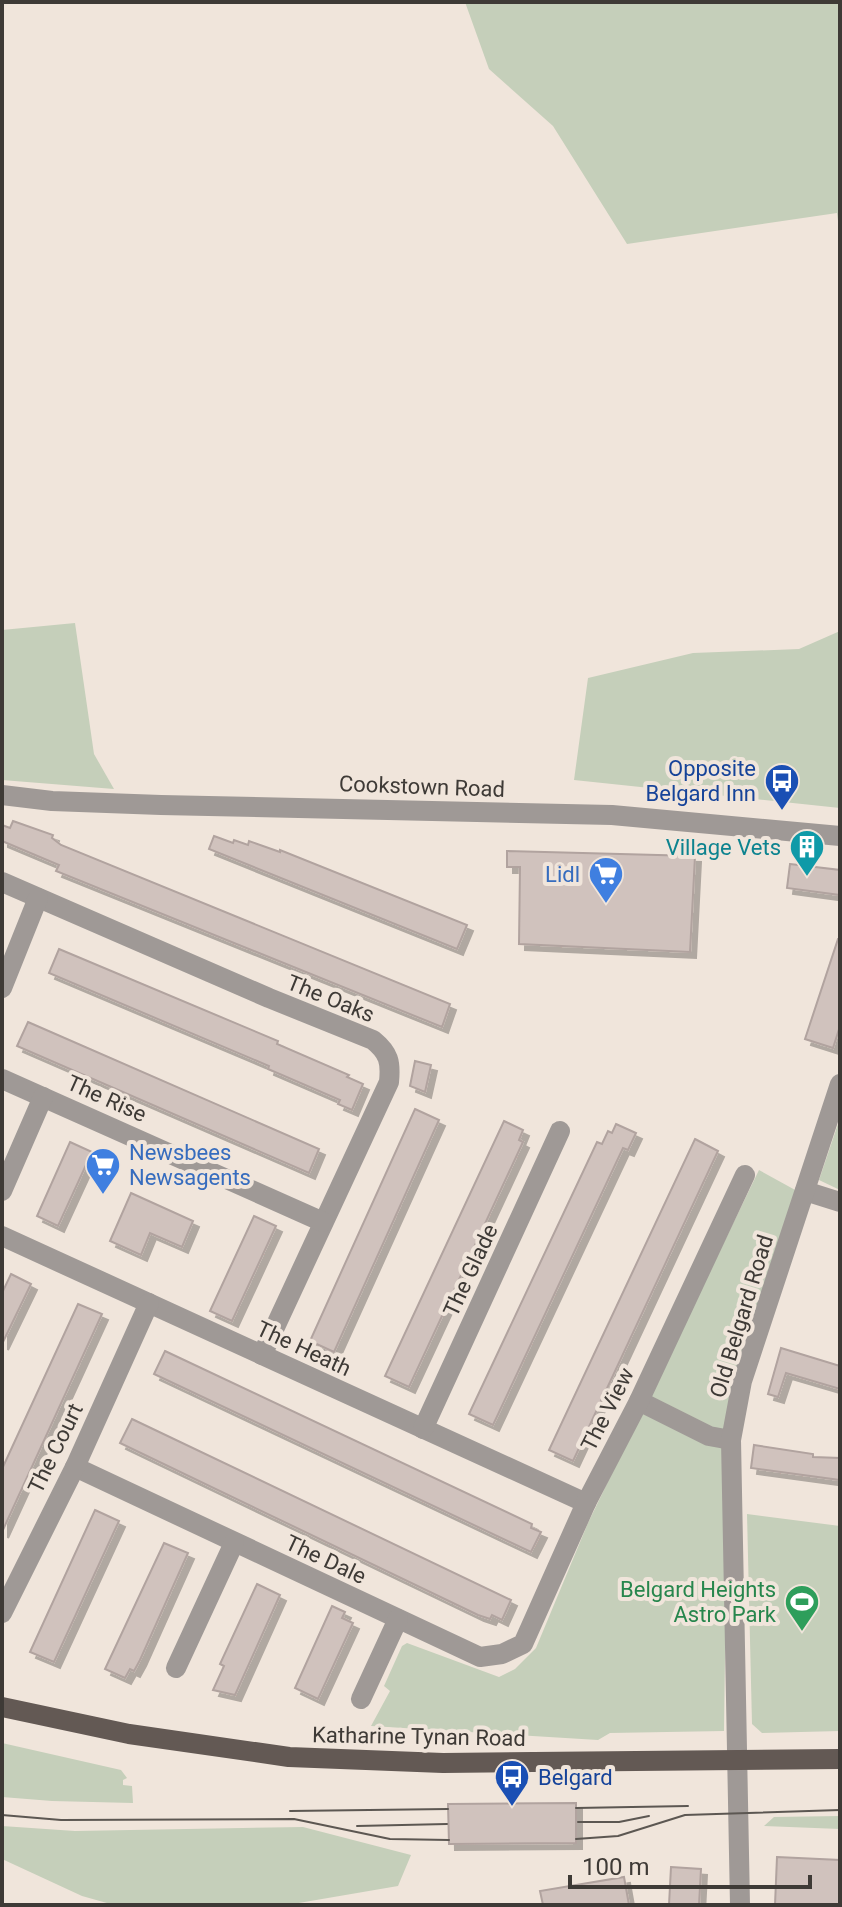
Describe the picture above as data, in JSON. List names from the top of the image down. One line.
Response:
{"streets":{"main road":["Katharine Tynan Road"],"street":["Cookstown Road","The Oaks","The Rise","The Glade","Old Belgard Road","The Heath","The View","The Court","The Dale"]},"crossings":[["The Oaks","The Rise"],["The Oaks","The Heath"],["The Glade","The Heath"],["Old Belgard Road","Katharine Tynan Road"],["The Heath","The View"],["The Heath","The Court"],["The View","The Dale"],["The Court","The Dale"]],"places":{"bus stop":["Opposite Belgard Inn","Belgard"],"building":["Village Vets"],"supermarket":["Lidl","Newsbees Newsagents"],"sports":["Belgard Heights Astro Park"]},"scale_bar":"100 m"}
